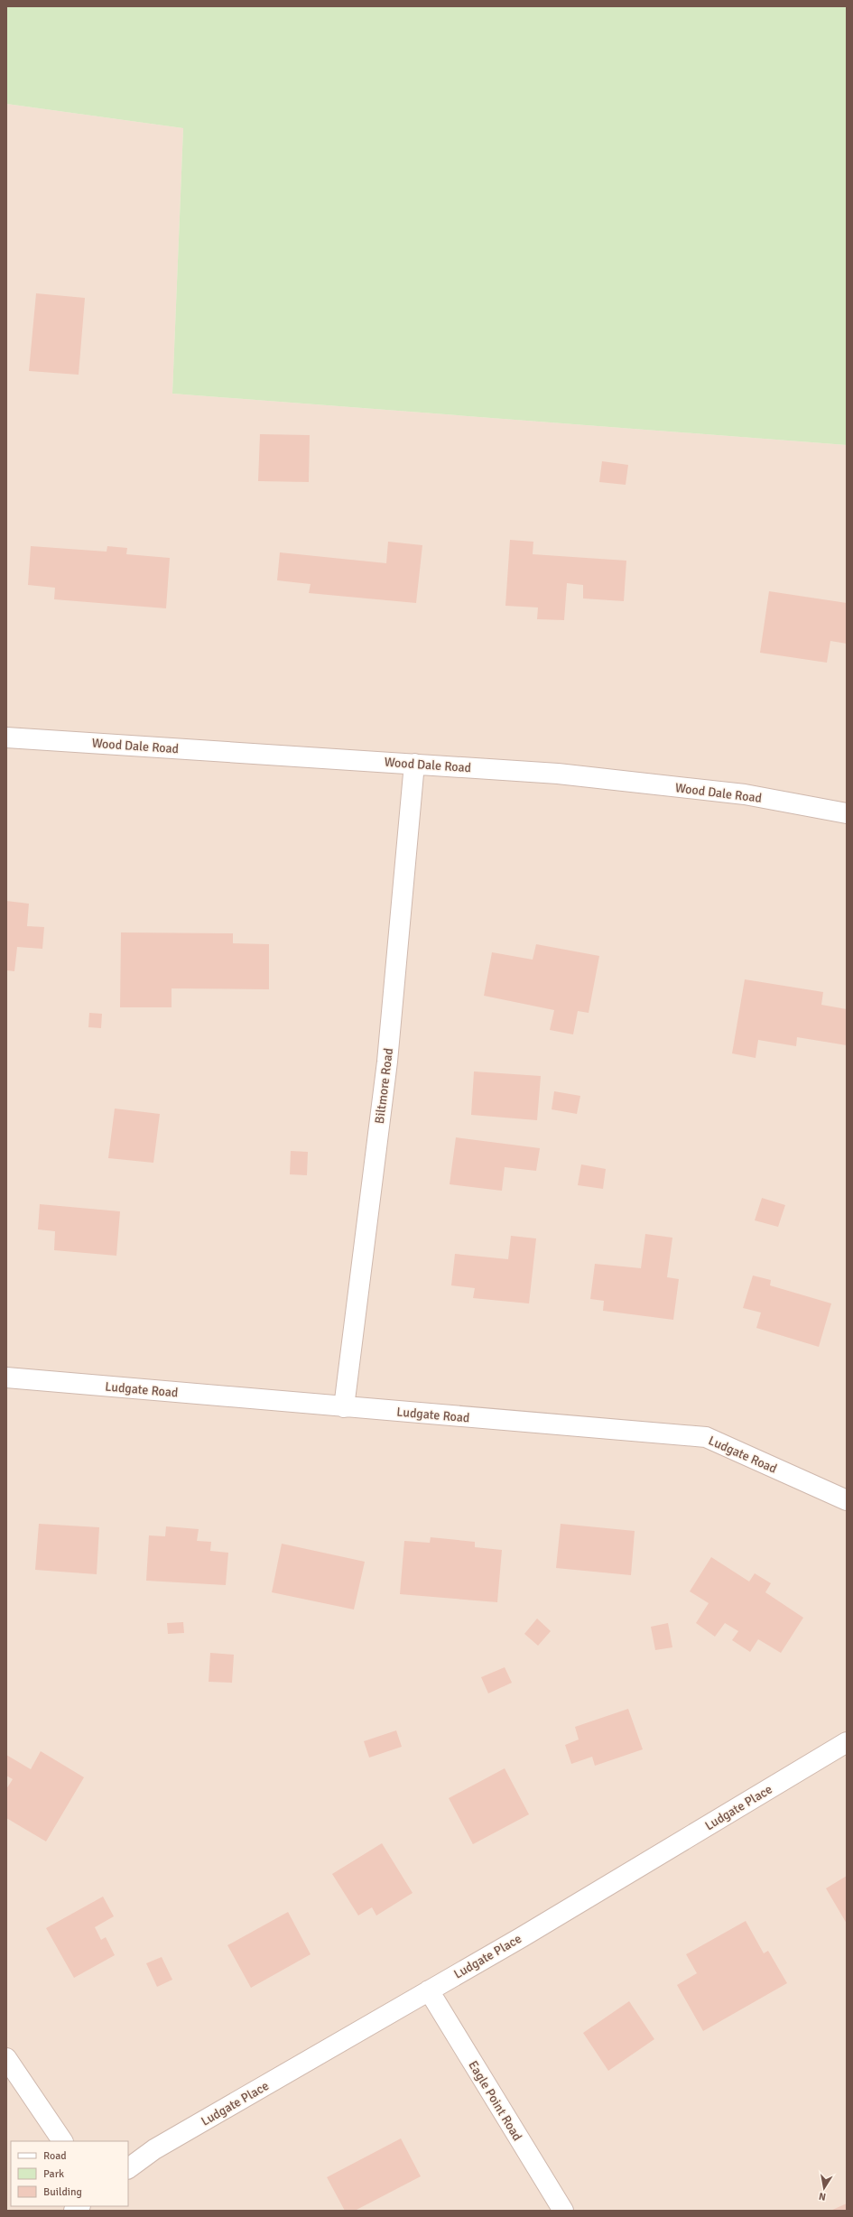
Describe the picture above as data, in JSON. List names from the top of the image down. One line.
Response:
{"streets":{"street":["Wood Dale Road","Biltmore Road","Ludgate Road","Ludgate Place","Eagle Point Road"]},"crossings":[["Wood Dale Road","Biltmore Road"],["Biltmore Road","Ludgate Road"],["Ludgate Place","Eagle Point Road"]],"legend":["Road","Park","Building"],"north":"bottom"}
